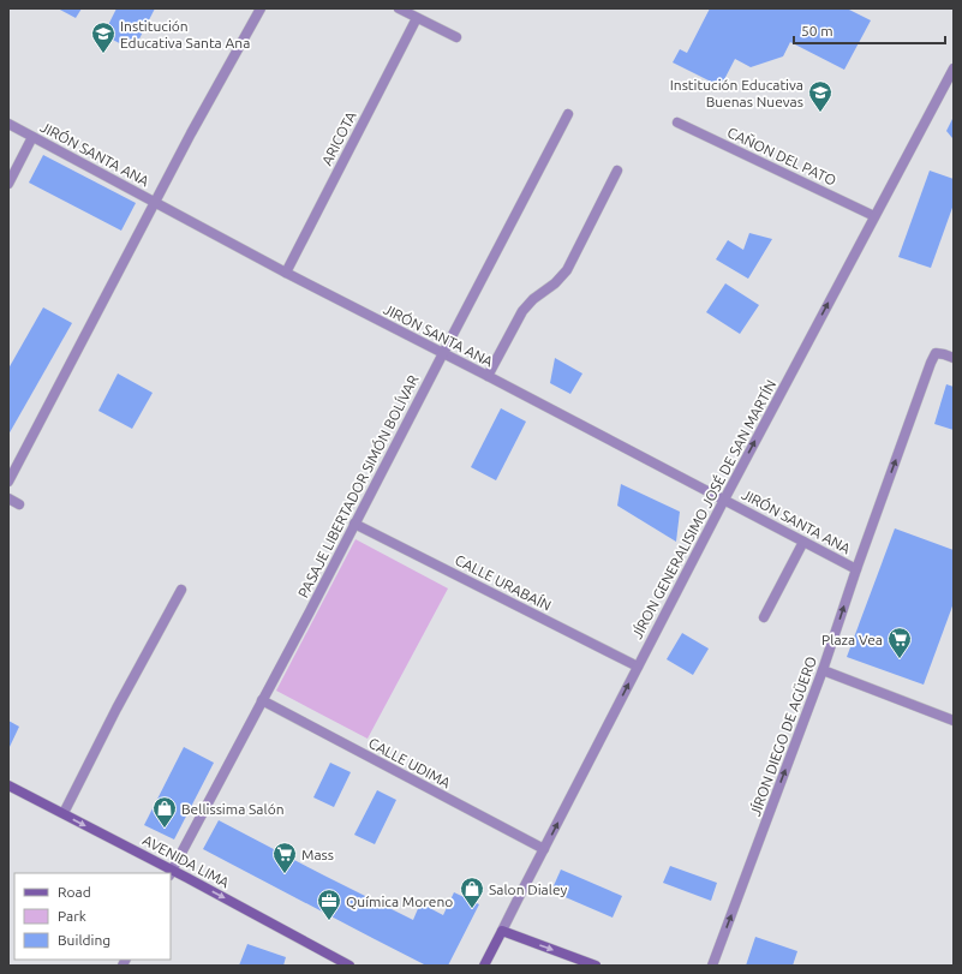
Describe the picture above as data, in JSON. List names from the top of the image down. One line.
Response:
{"streets":{"street":["ARICOTA","JIRÓN SANTA ANA","CAÑON DEL PATO","PASAJE LIBERTADOR SIMÓN BOLÍVAR","JÍRON GENERALISIMO JOSÉ DE SAN MARTÍN","CALLE URABAÍN","JÍRON DIEGO DE AGÜERO","CALLE UDIMA","AVENIDA LIMA"]},"crossings":[["ARICOTA","JIRÓN SANTA ANA"],["JIRÓN SANTA ANA","PASAJE LIBERTADOR SIMÓN BOLÍVAR"],["JIRÓN SANTA ANA","JÍRON GENERALISIMO JOSÉ DE SAN MARTÍN"],["JIRÓN SANTA ANA","JÍRON DIEGO DE AGÜERO"],["CAÑON DEL PATO","JÍRON GENERALISIMO JOSÉ DE SAN MARTÍN"],["PASAJE LIBERTADOR SIMÓN BOLÍVAR","CALLE URABAÍN"],["PASAJE LIBERTADOR SIMÓN BOLÍVAR","CALLE UDIMA"],["PASAJE LIBERTADOR SIMÓN BOLÍVAR","AVENIDA LIMA"],["JÍRON GENERALISIMO JOSÉ DE SAN MARTÍN","CALLE URABAÍN"],["JÍRON GENERALISIMO JOSÉ DE SAN MARTÍN","CALLE UDIMA"]],"one_way":["JÍRON GENERALISIMO JOSÉ DE SAN MARTÍN","JÍRON DIEGO DE AGÜERO","AVENIDA LIMA"],"places":{"school or university":["Institución Educativa Santa Ana","Institución Educativa Buenas Nuevas"],"supermarket":["Plaza Vea","Mass"],"shop":["Bellissima Salón","Salon Dialey"],"office":["Química Moreno"]},"legend":["Road","Park","Building"],"scale_bar":"50 m"}
